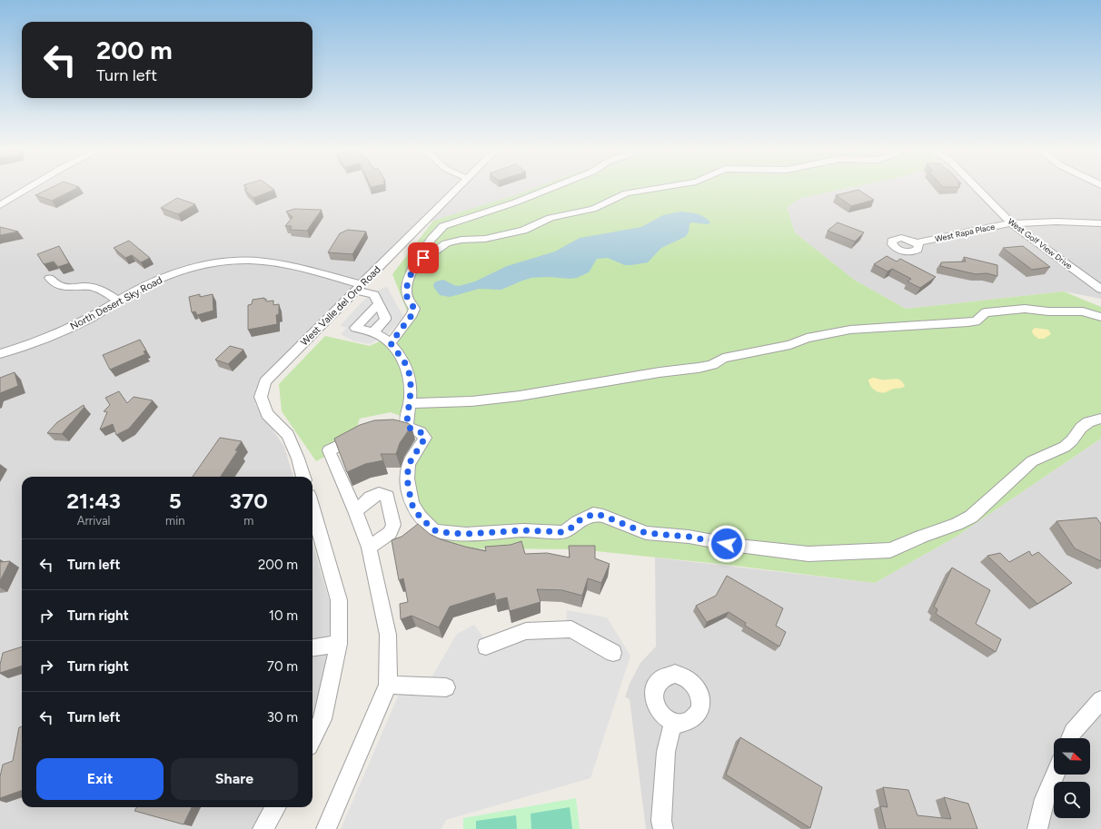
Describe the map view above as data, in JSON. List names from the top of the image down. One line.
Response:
{"streets":{"street":["West Rapa Place","West Golf View Drive","North Desert Sky Road","West Valle del Oro Road"]},"crossings":[["West Rapa Place","West Golf View Drive"],["North Desert Sky Road","West Valle del Oro Road"]],"north":"right","page":{"turn":["200 m","Turn left"],"eta":["21:43","Arrival","5","min","370","m"],"list":[{"name":"Turn left","value":"200 m"},{"name":"Turn right","value":"10 m"},{"name":"Turn right","value":"70 m"},{"name":"Turn left","value":"30 m"}],"buttons":["Exit","Share"]}}
